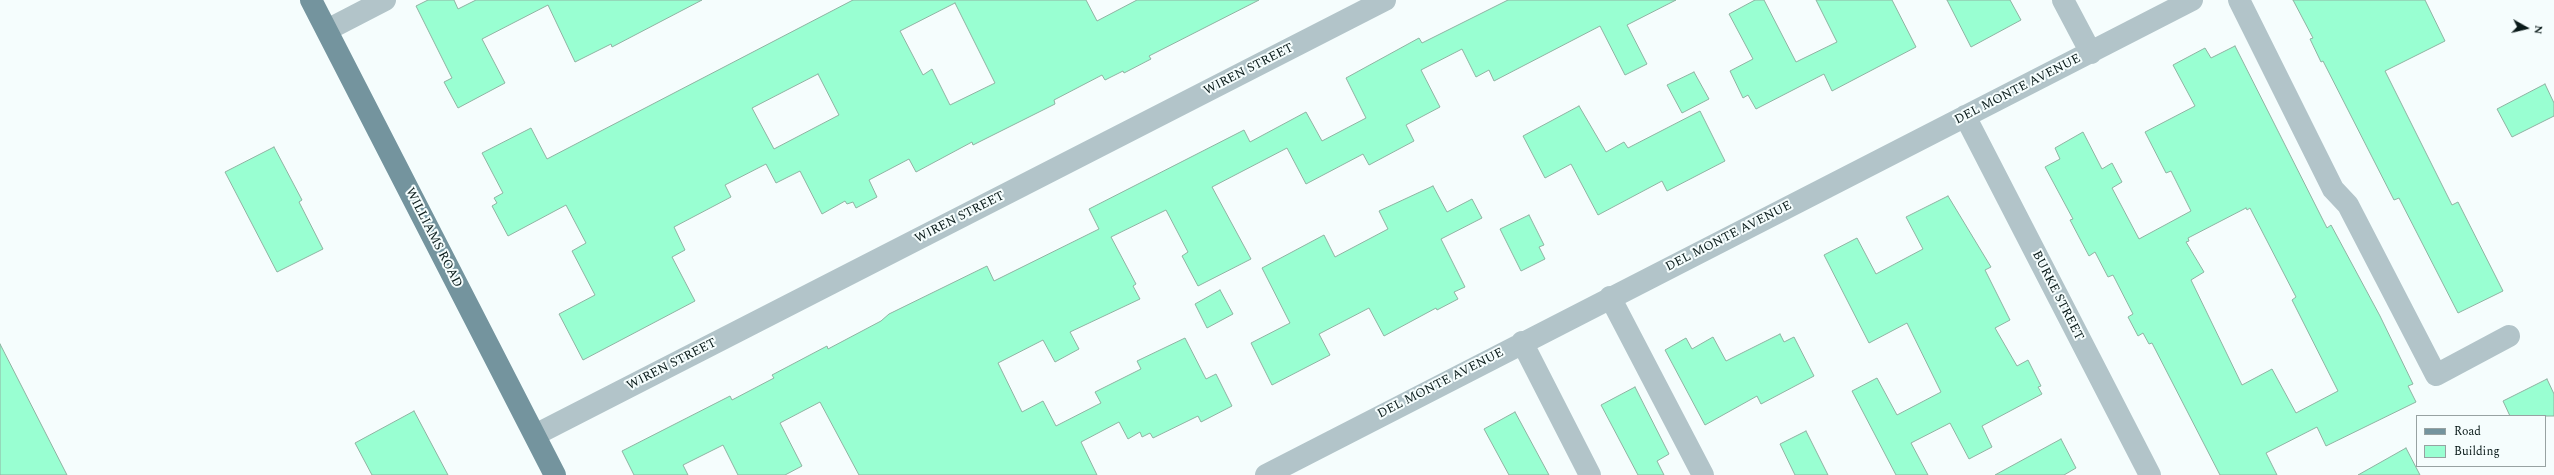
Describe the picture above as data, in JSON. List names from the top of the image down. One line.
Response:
{"streets":{"main road":["WILLIAMS ROAD"],"street":["WIREN STREET","DEL MONTE AVENUE","BURKE STREET"]},"crossings":[["WIREN STREET","WILLIAMS ROAD"],["DEL MONTE AVENUE","BURKE STREET"]],"legend":["Road","Building"],"north":"right"}
